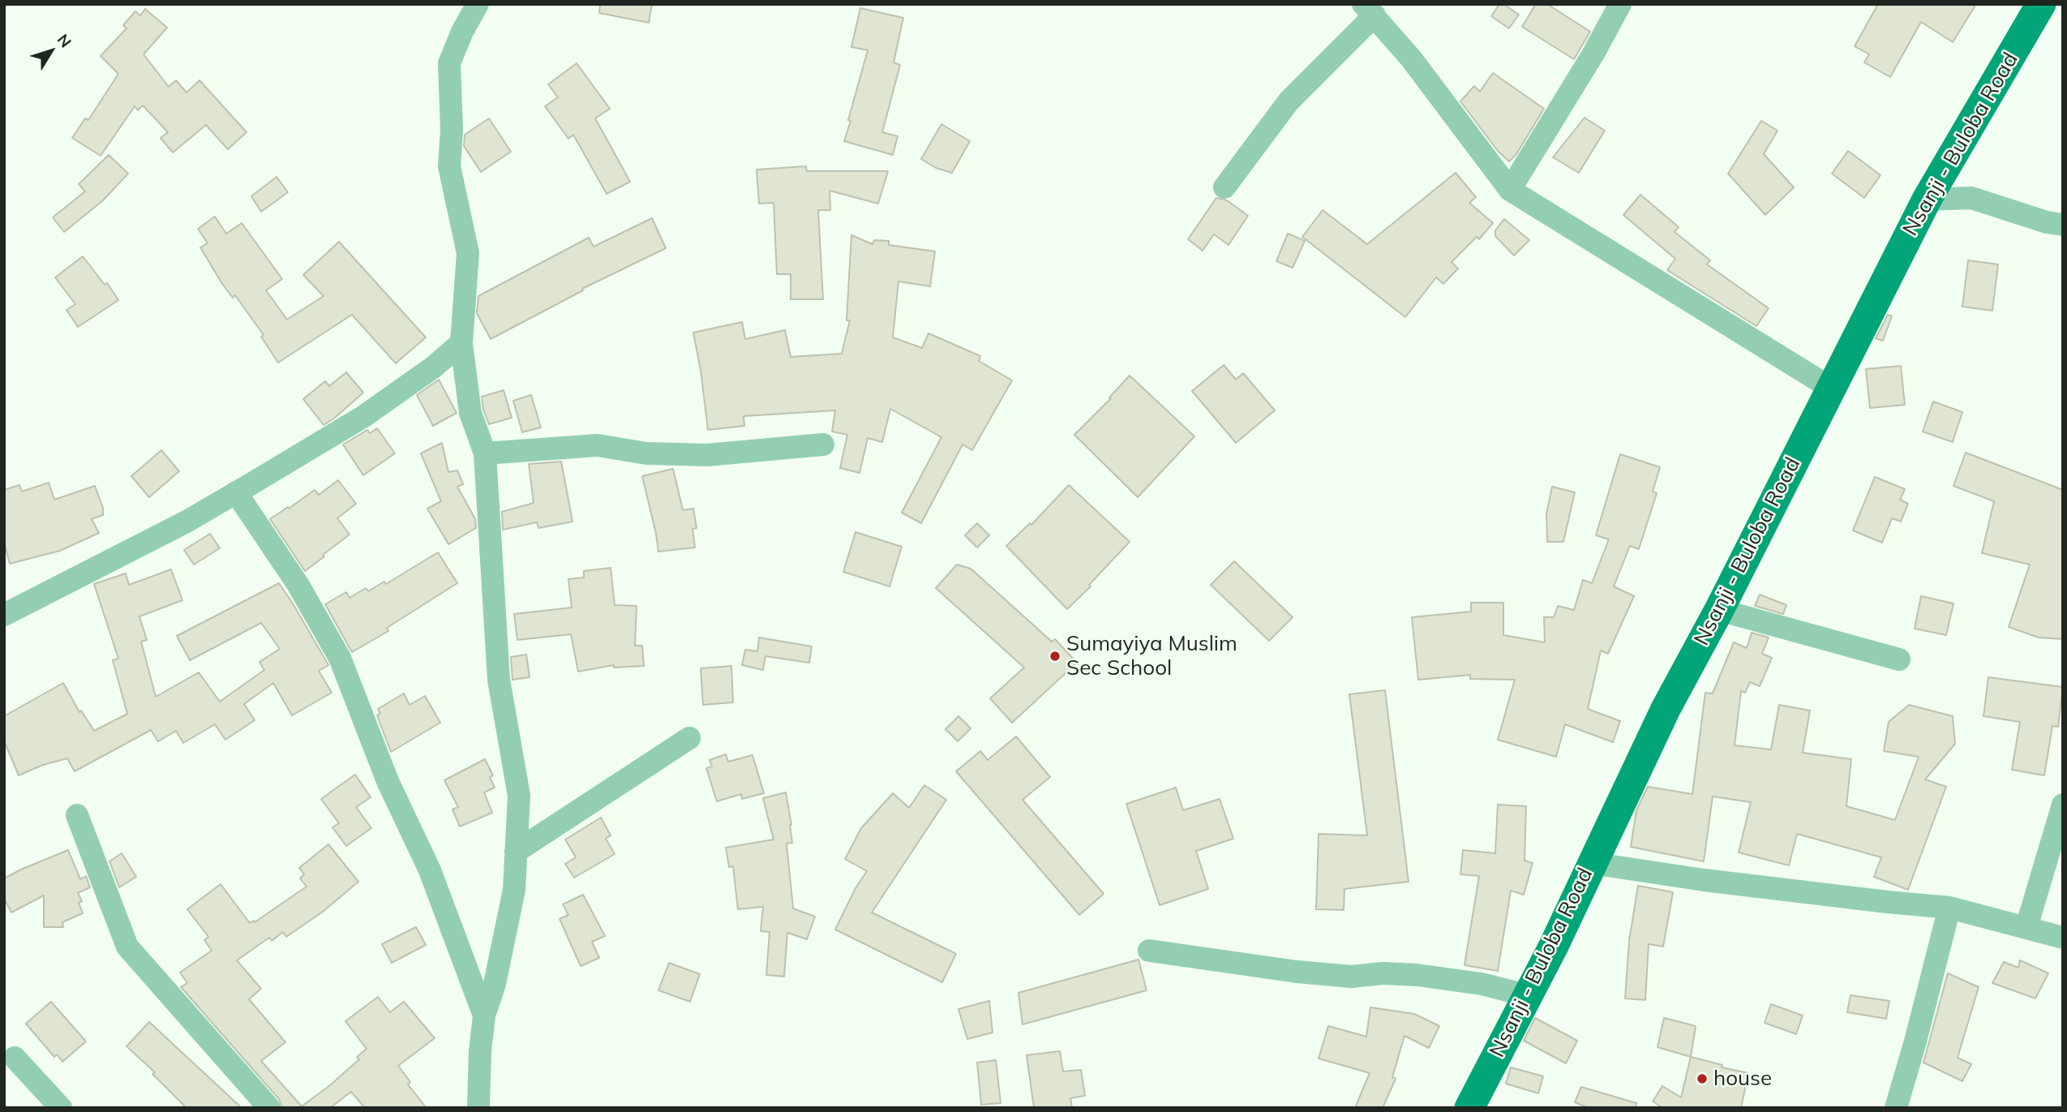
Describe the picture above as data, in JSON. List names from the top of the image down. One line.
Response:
{"streets":{"main road":["Nsanji - Buloba Road"]},"places":["Sumayiya Muslim Sec School","house"],"north":"top right"}
